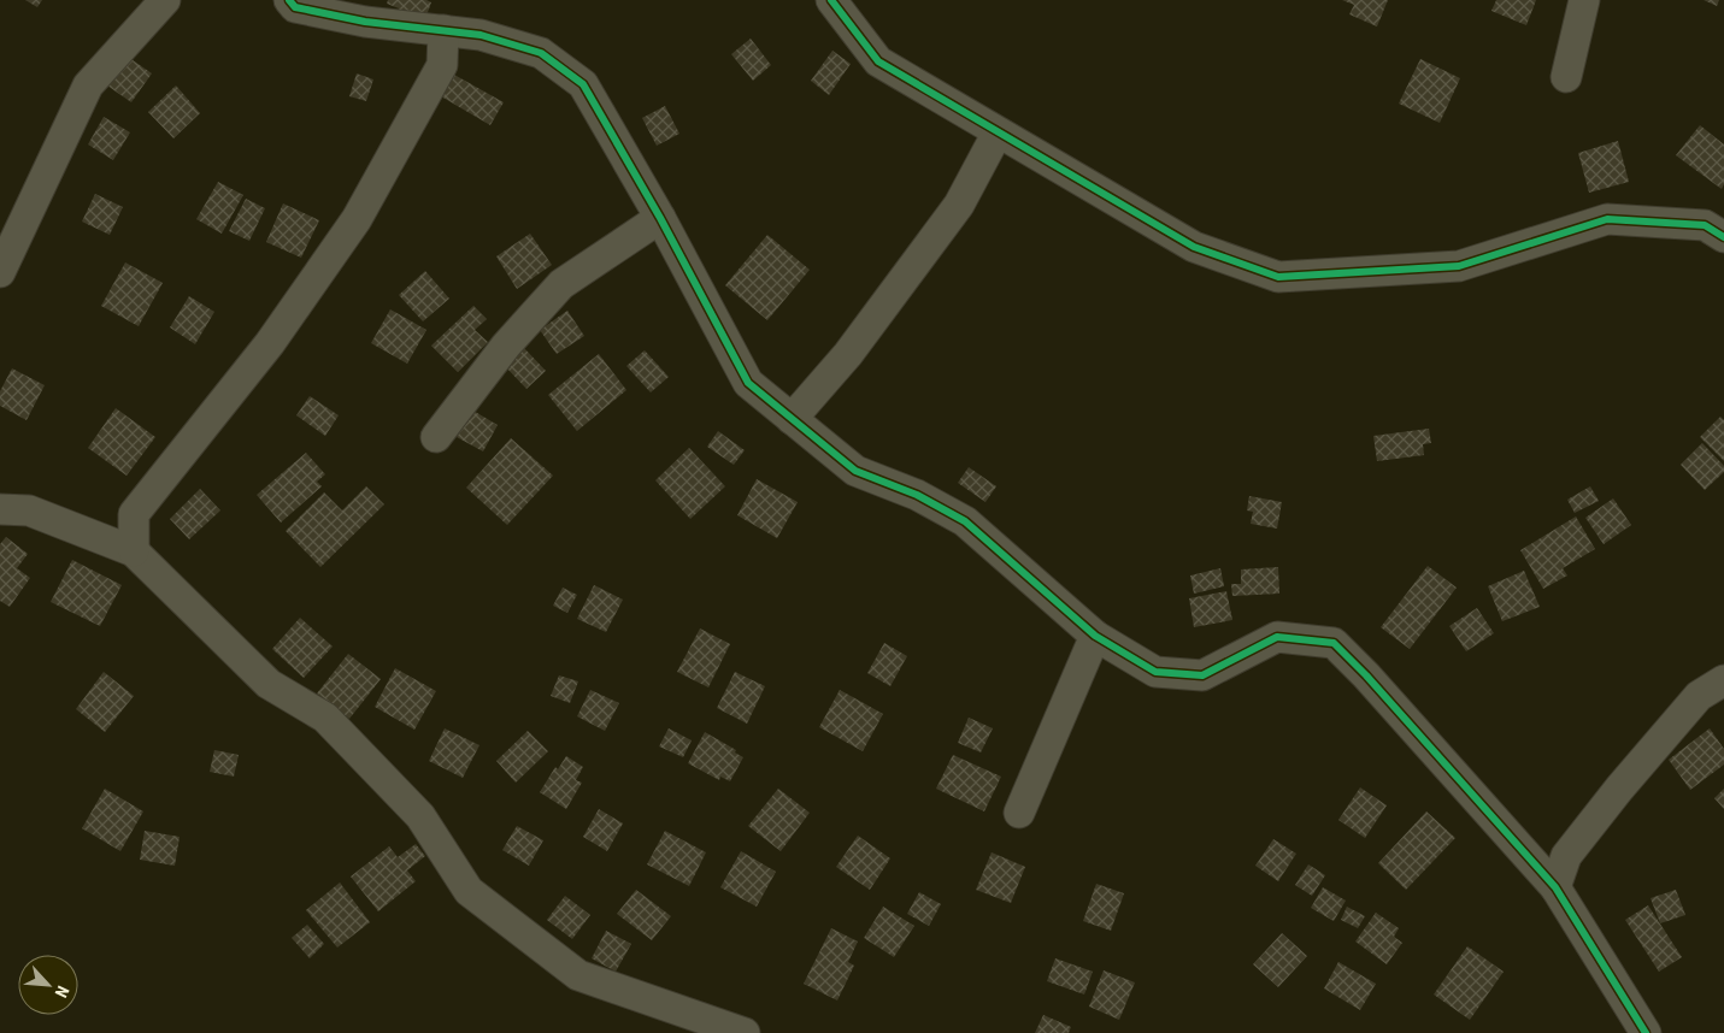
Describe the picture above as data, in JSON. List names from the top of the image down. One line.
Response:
{"north":"bottom right"}
